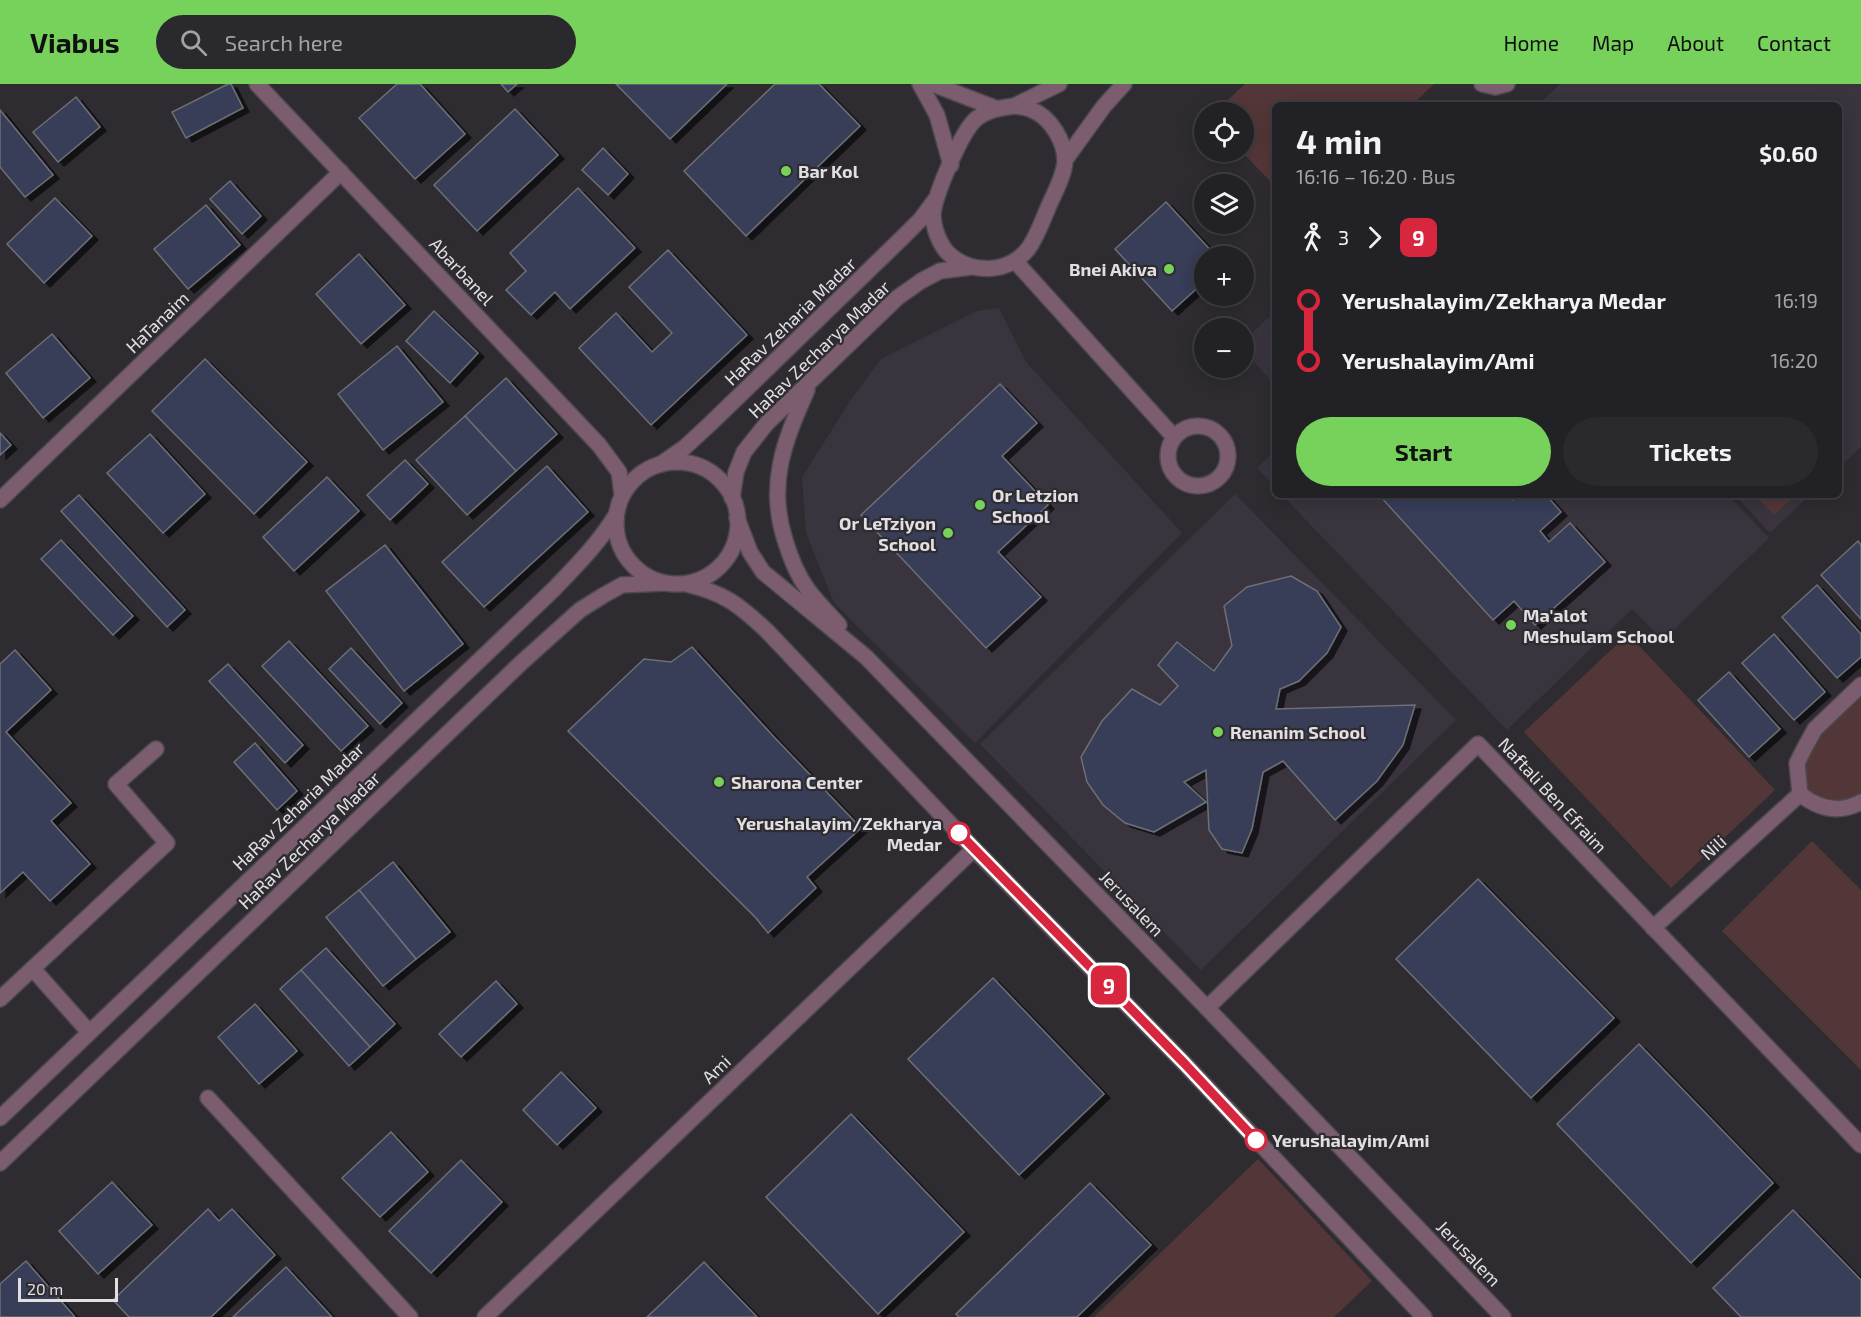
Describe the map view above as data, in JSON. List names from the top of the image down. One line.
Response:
{"streets":{"street":["Abarbanel","HaRav Zeharia Madar","HaTanaim","HaRav Zecharya Madar","Naftali Ben Efraim","Nili","Jerusalem","Ami"]},"crossings":[["Abarbanel","HaRav Zeharia Madar"],["Abarbanel","HaTanaim"],["Abarbanel","HaRav Zecharya Madar"],["Abarbanel","Jerusalem"],["HaRav Zeharia Madar","HaRav Zecharya Madar"],["HaRav Zeharia Madar","Jerusalem"],["HaRav Zecharya Madar","Jerusalem"],["Naftali Ben Efraim","Nili"],["Naftali Ben Efraim","Jerusalem"]],"places":["Bar Kol","Bnei Akiva","Or Letzion School","Or LeTziyon School","Ma'alot Meshulam School","Renanim School","Sharona Center","Yerushalayim/Zekharya Medar","Yerushalayim/Ami"],"lines":["bus line 9"],"scale_bar":"20 m","page":{"header":"Viabus","search":"Search here","nav":["Home","Map","About","Contact"],"on_map":"9","map_buttons":["+","−"],"heading":["4 min","16:16 – 16:20 · Bus","$0.60"],"legs":["3","9"],"list":[{"name":"Yerushalayim/Zekharya Medar","value":"16:19"},{"name":"Yerushalayim/Ami","value":"16:20"}],"buttons":["Start","Tickets"],"scale":"20 m"}}
